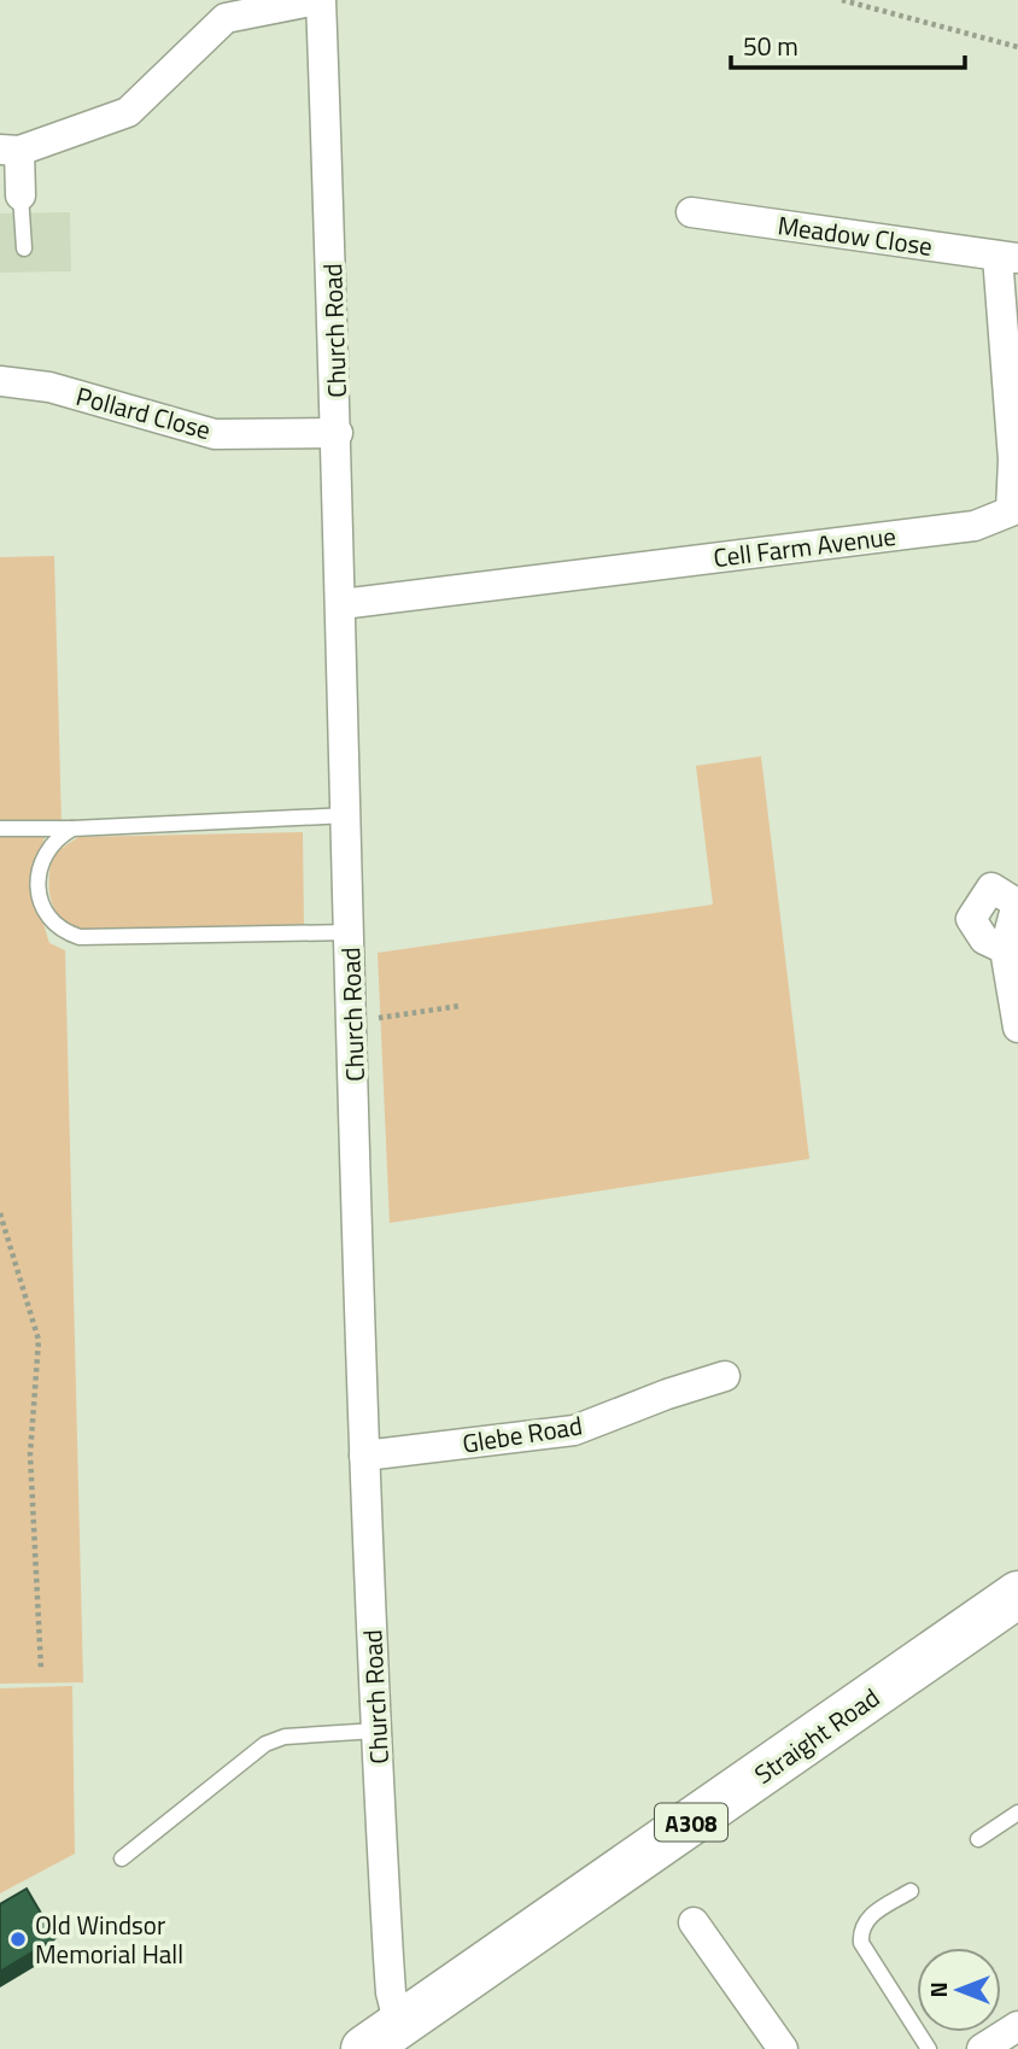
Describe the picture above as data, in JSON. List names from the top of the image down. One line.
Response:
{"streets":{"main road":["Straight Road","A308"],"street":["Meadow Close","Church Road","Pollard Close","Cell Farm Avenue","Glebe Road"]},"crossings":[["Meadow Close","Cell Farm Avenue"],["Church Road","Pollard Close"],["Church Road","Cell Farm Avenue"],["Church Road","Glebe Road"],["Church Road","Straight Road"]],"places":["Old Windsor Memorial Hall"],"scale_bar":"50 m","north":"left"}
